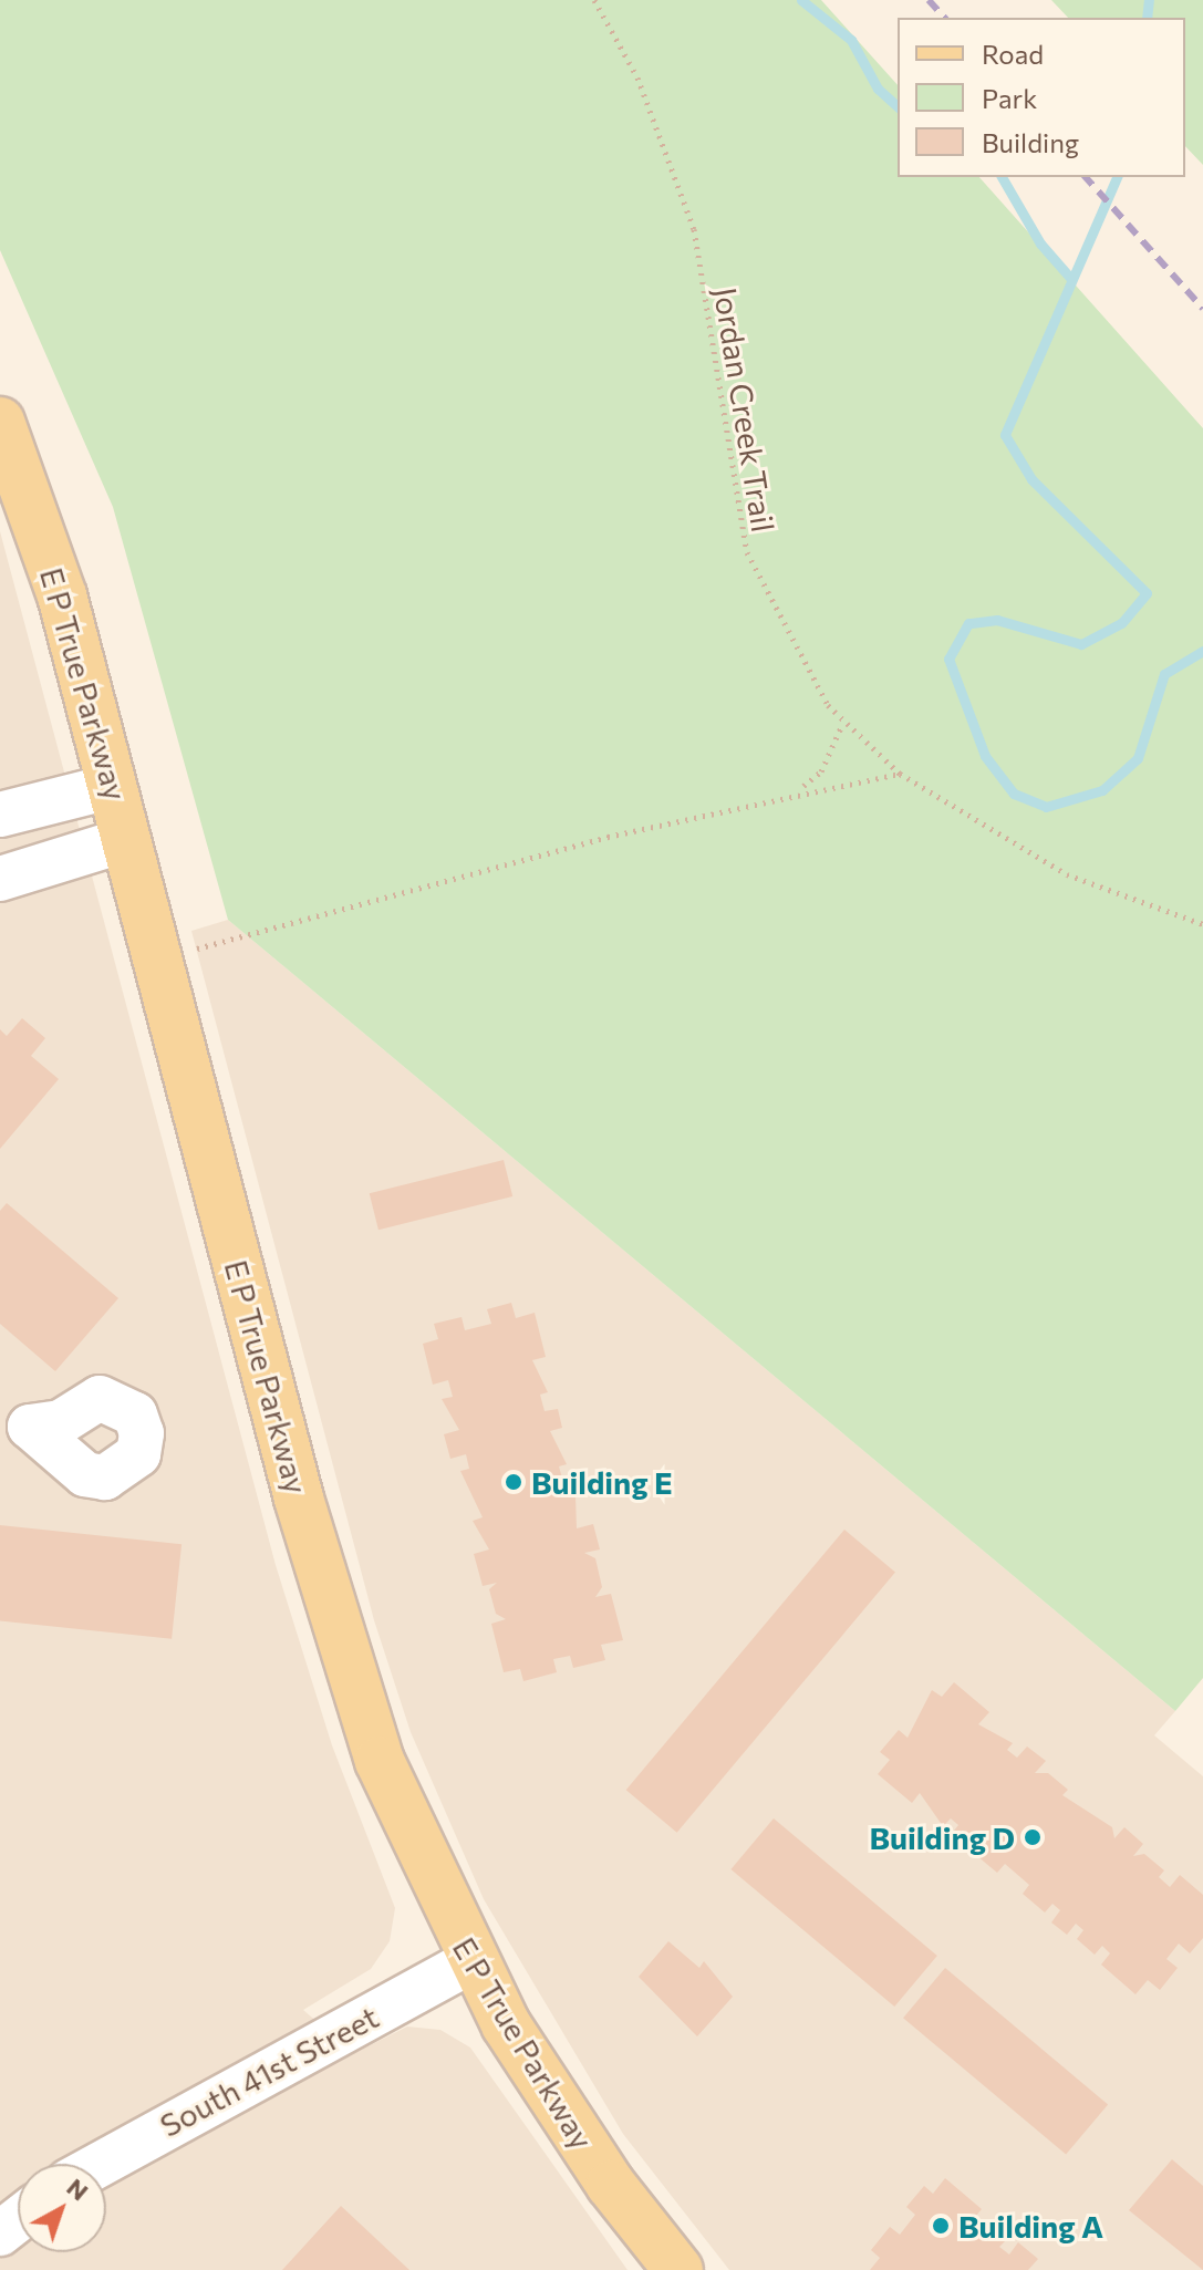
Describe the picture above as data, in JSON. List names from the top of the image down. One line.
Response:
{"streets":{"main road":["E P True Parkway"],"street":["South 41st Street"],"path":["Jordan Creek Trail"]},"crossings":[["E P True Parkway","South 41st Street"]],"places":["Building E","Building D","Building A"],"legend":["Road","Park","Building"],"north":"top right"}
